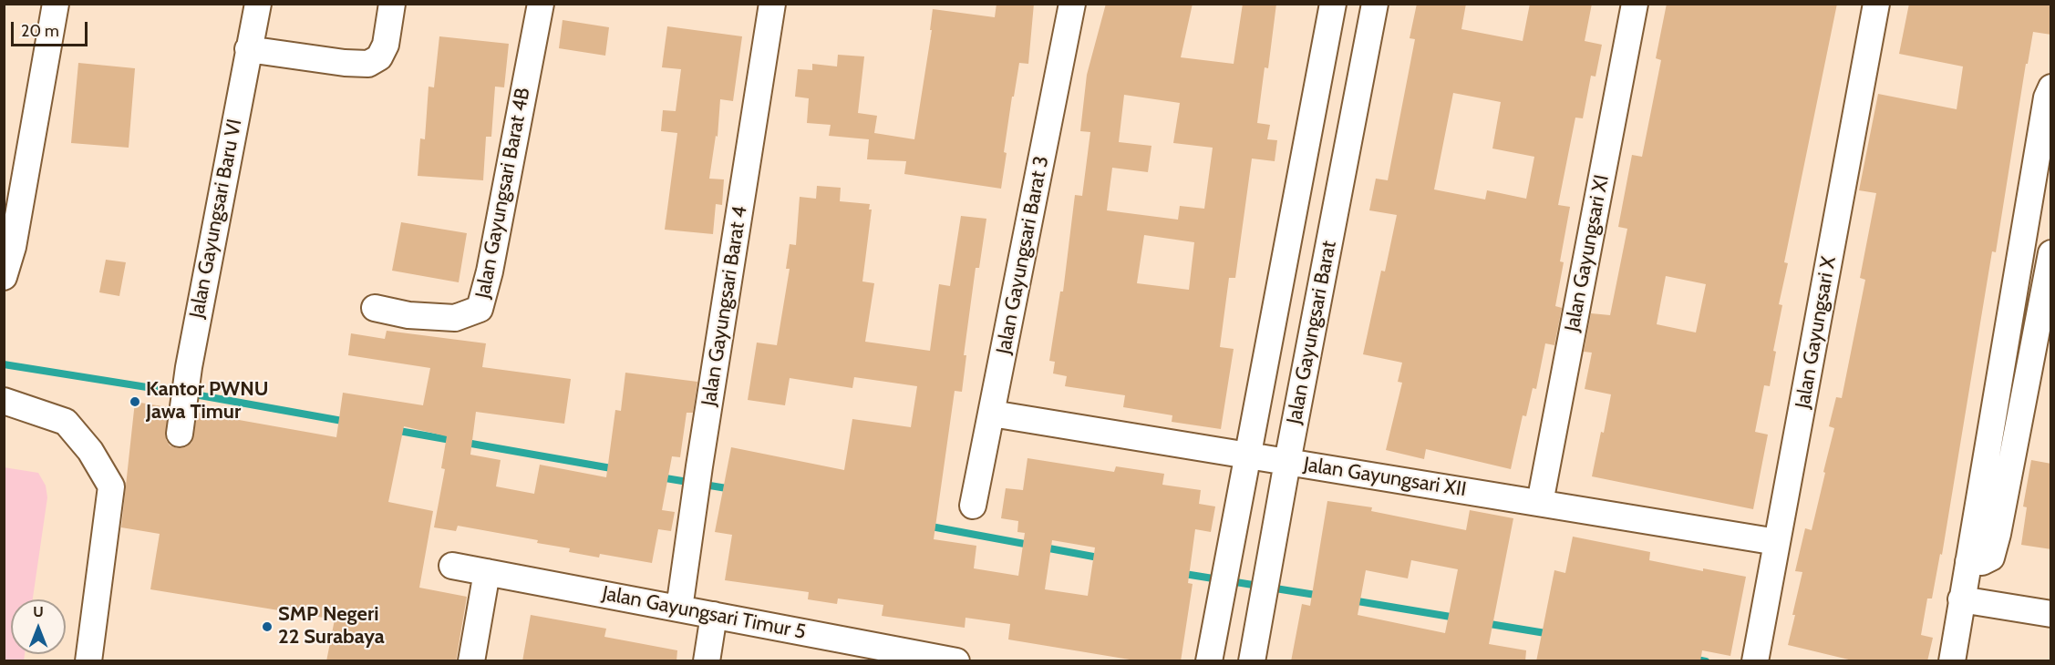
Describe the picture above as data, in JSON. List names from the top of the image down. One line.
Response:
{"streets":{"street":["Jalan Gayungsari Barat 4B","Jalan Gayungsari Baru VI","Jalan Gayungsari XI","Jalan Gayungsari Barat 3","Jalan Gayungsari Barat 4","Jalan Gayungsari Barat","Jalan Gayungsari X","Jalan Gayungsari XII","Jalan Gayungsari Timur 5"]},"crossings":[["Jalan Gayungsari XI","Jalan Gayungsari XII"],["Jalan Gayungsari Barat 3","Jalan Gayungsari XII"],["Jalan Gayungsari Barat 4","Jalan Gayungsari Timur 5"],["Jalan Gayungsari Barat","Jalan Gayungsari XII"],["Jalan Gayungsari X","Jalan Gayungsari XII"]],"places":["Kantor PWNU Jawa Timur","SMP Negeri 22 Surabaya"],"scale_bar":"20 m","north":"top"}
